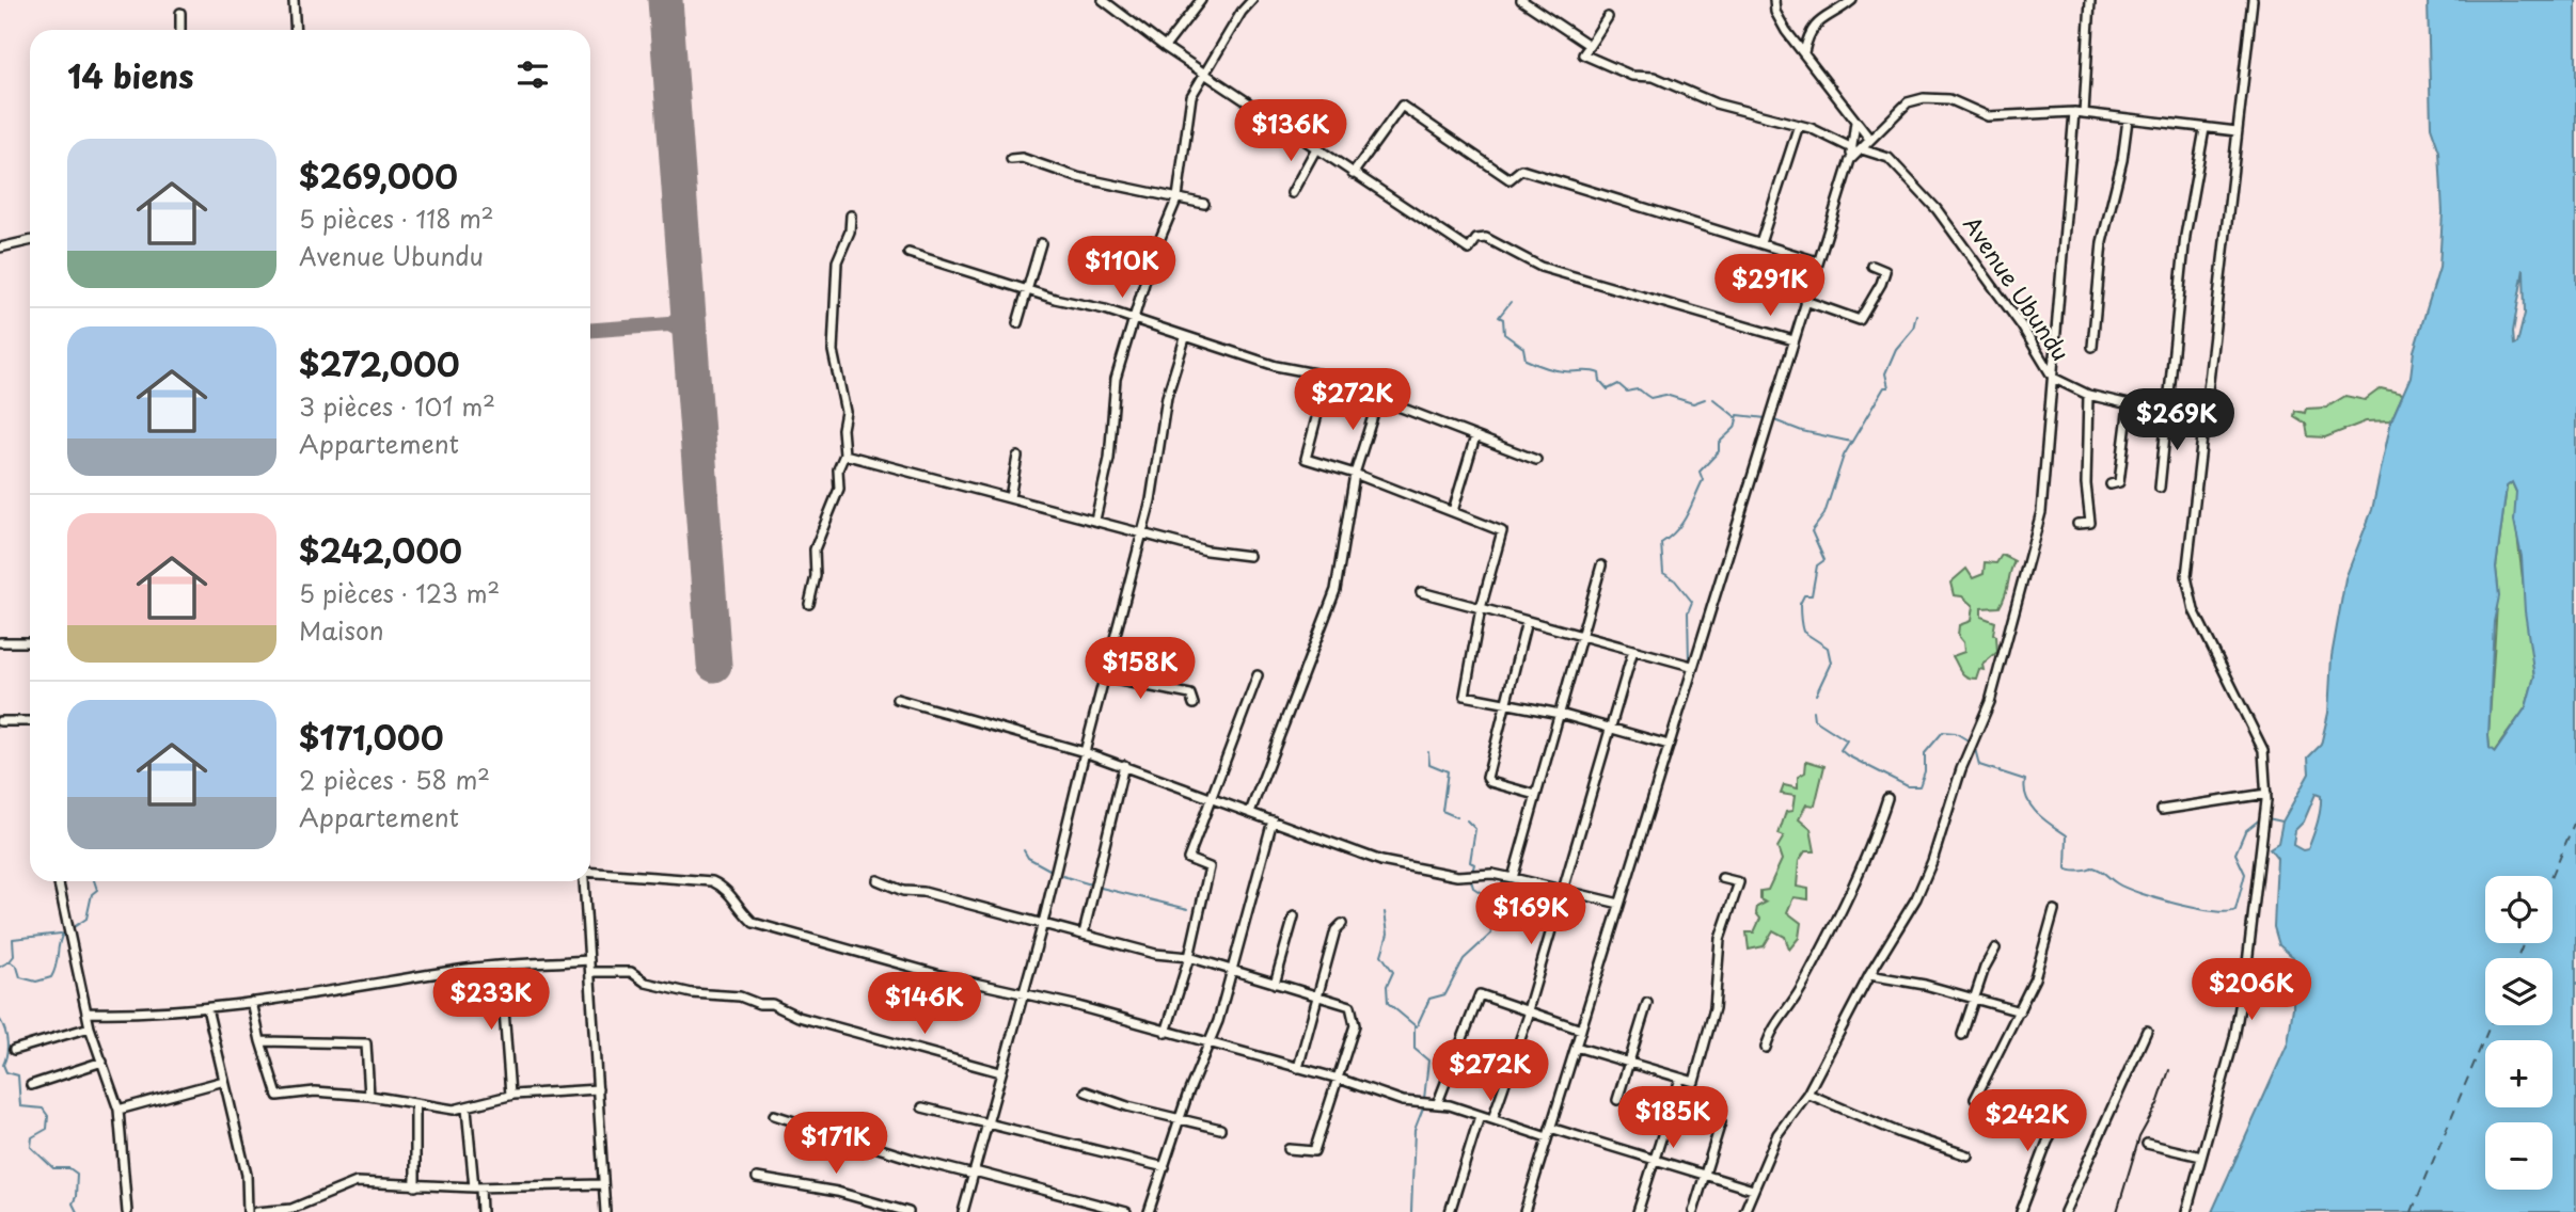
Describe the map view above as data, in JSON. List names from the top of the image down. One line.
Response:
{"streets":{"street":["Avenue Ubundu"]},"page":{"heading":"14 biens","price":["$136K","$110K","$291K","$272K","$269K","$158K","$169K","$206K","$233K","$146K","$272K","$185K","$242K","$171K"],"list":[{"name":"$269,000","note":"5 pièces · 118 m² · Avenue Ubundu"},{"name":"$272,000","note":"3 pièces · 101 m² · Appartement"},{"name":"$242,000","note":"5 pièces · 123 m² · Maison"},{"name":"$171,000","note":"2 pièces · 58 m² · Appartement"}],"map_buttons":["+","−"]}}
